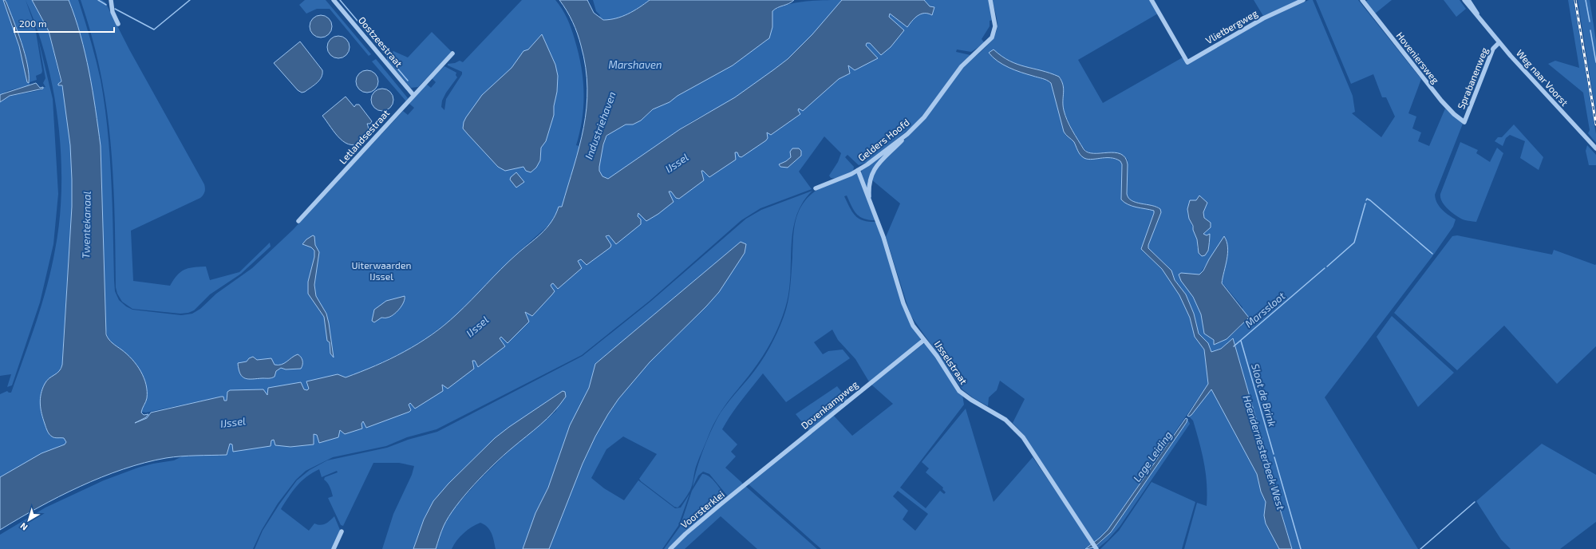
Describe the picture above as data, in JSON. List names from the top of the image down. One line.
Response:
{"streets":{"street":["Vlietbergweg","Oostzeestraat","Hoveniersweg","Weg naar Voorst","Sprabanenweg","Letlandsestraat","Gelders Hoofd","IJsselstraat","Dovenkampweg","Voorsterklei"]},"crossings":[["Oostzeestraat","Letlandsestraat"],["Hoveniersweg","Sprabanenweg"],["Weg naar Voorst","Sprabanenweg"],["Gelders Hoofd","IJsselstraat"],["IJsselstraat","Dovenkampweg"],["Dovenkampweg","Voorsterklei"]],"water":["Marshaven","Industriehaven","IJssel","Twentekanaal","Marssloot","Sloot de Brink","Hoendernesterbeek West","Lage Leiding"],"parks":["Uiterwaarden IJssel"],"scale_bar":"200 m","north":"bottom left"}
